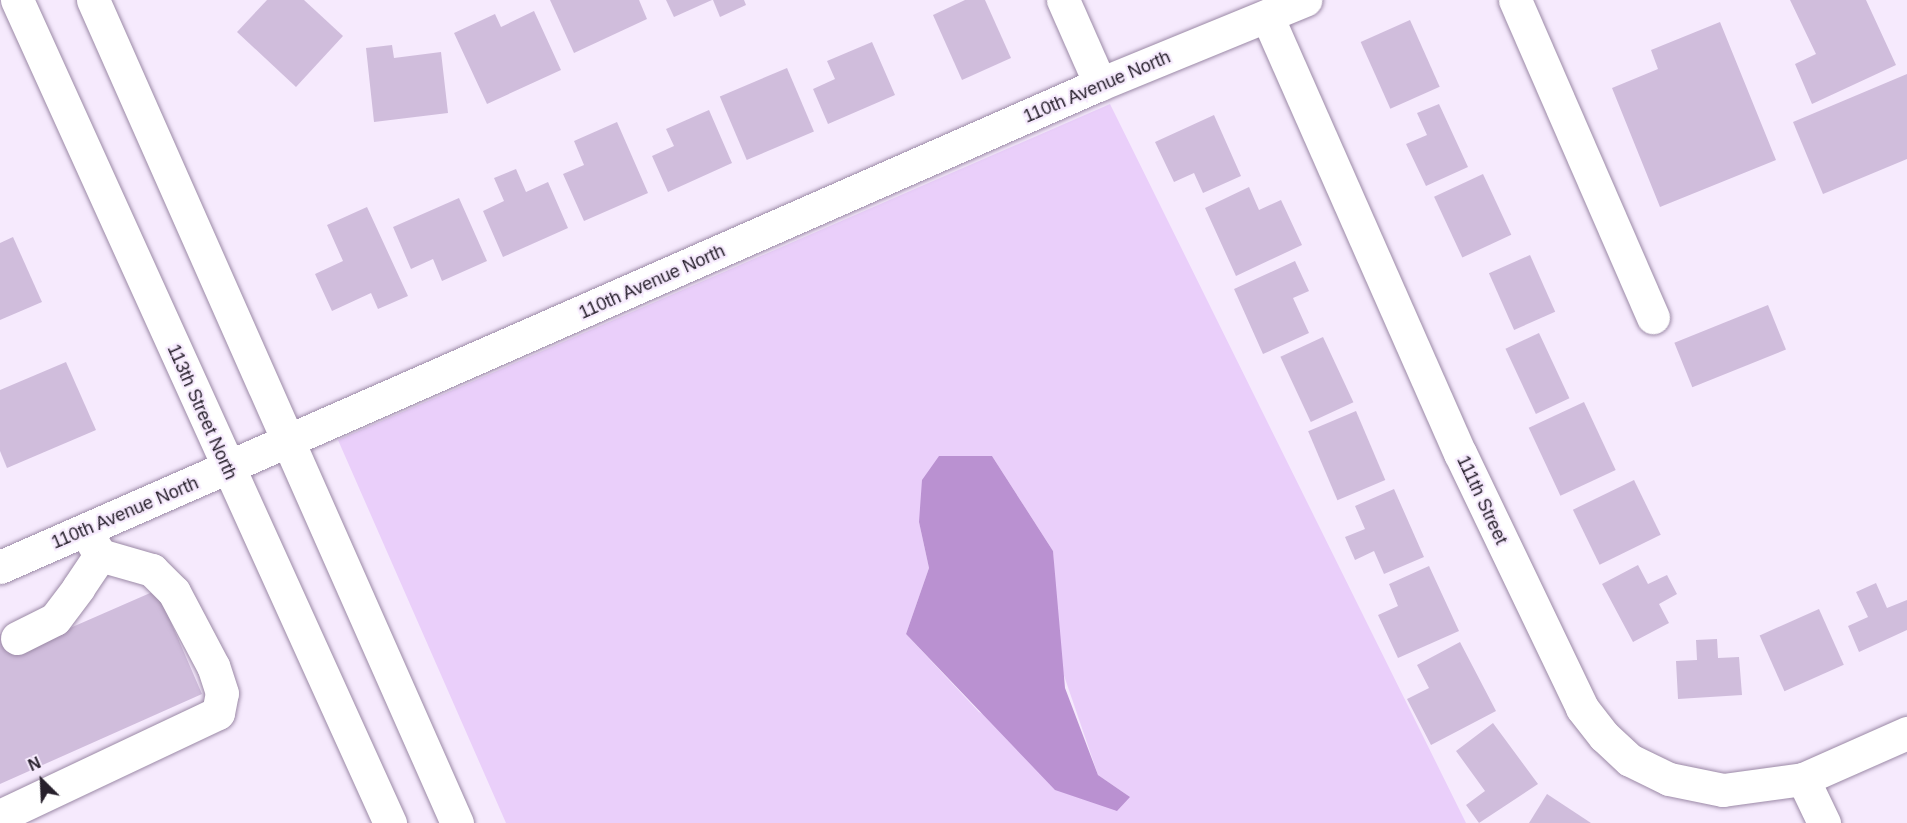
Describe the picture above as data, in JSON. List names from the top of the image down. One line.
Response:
{"streets":{"street":["110th Avenue North","113th Street North","111th Street"]},"crossings":[["110th Avenue North","113th Street North"],["110th Avenue North","111th Street"]],"north":"top left"}
